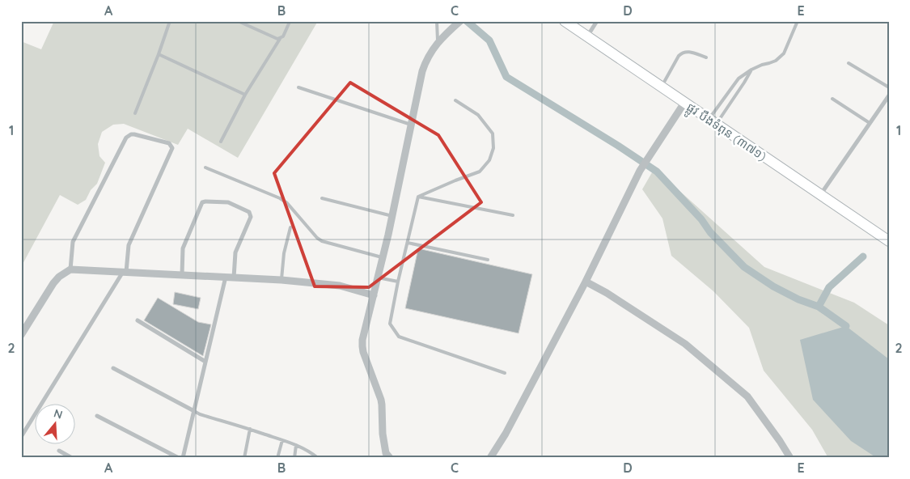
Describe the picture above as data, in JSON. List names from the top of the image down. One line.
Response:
{"streets":{"main road":["ផ្លូវ បឹងទំពុន (៣៧១)"]},"north":"top","grid":{"columns":["A","B","C","D","E"],"rows":["1","2"]}}
